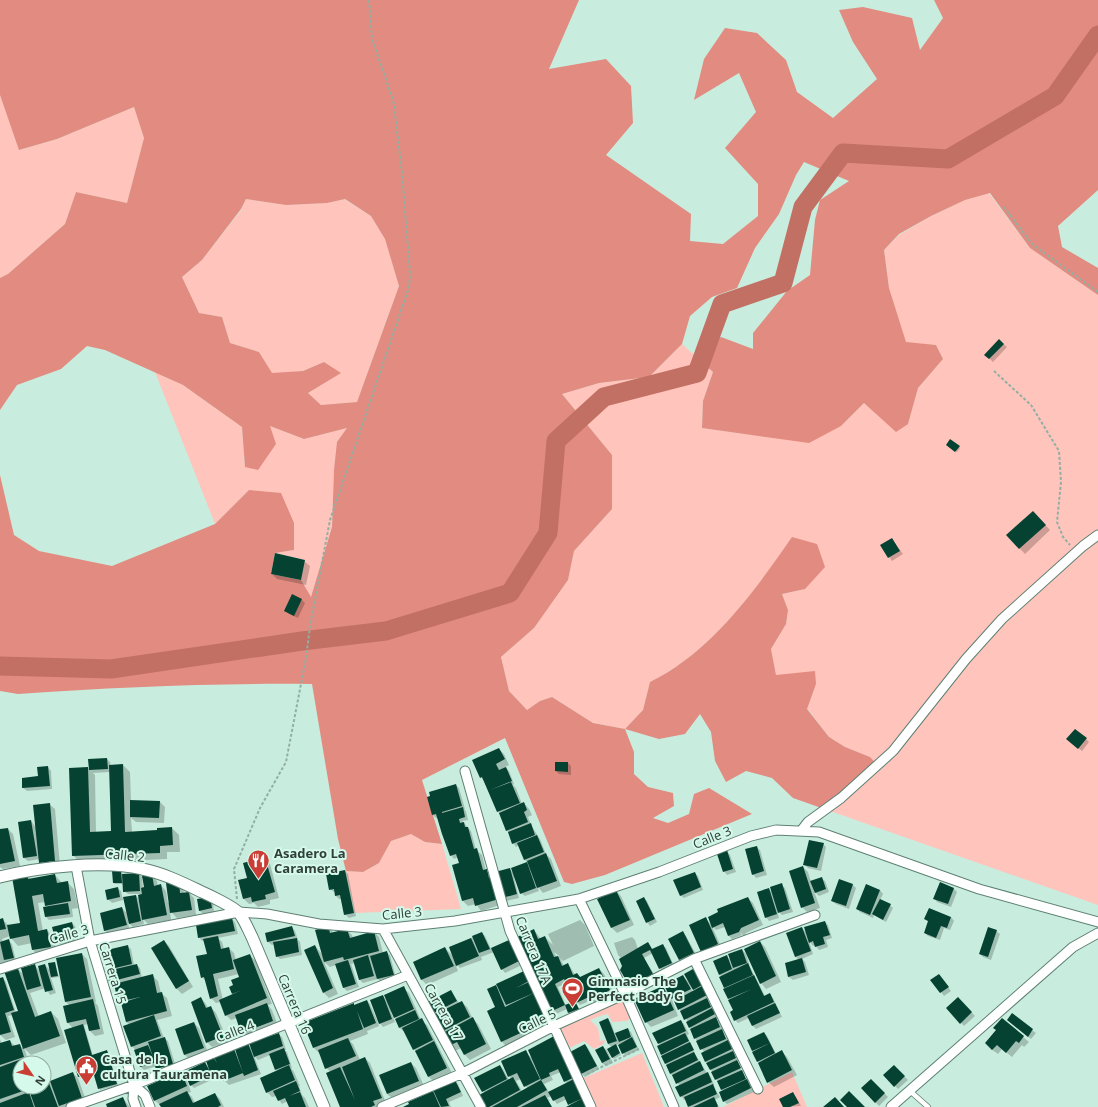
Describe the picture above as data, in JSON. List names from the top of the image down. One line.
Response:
{"streets":{"street":["Calle 3","Calle 2","Carrera 17A","Carrera 15","Carrera 16","Carrera 17","Calle 5","Calle 4"]},"crossings":[["Calle 3","Calle 2"],["Calle 3","Carrera 17A"],["Calle 3","Carrera 15"],["Calle 3","Carrera 16"],["Calle 3","Carrera 17"],["Calle 2","Carrera 15"],["Calle 2","Carrera 16"],["Carrera 17A","Calle 5"],["Carrera 15","Calle 4"],["Carrera 16","Calle 4"],["Carrera 17","Calle 5"],["Carrera 17","Calle 4"]],"places":{"restaurant":["Asadero La Caramera"],"sports":["Gimnasio The Perfect Body G"],"public building":["Casa de la cultura Tauramena"]},"north":"bottom right"}
